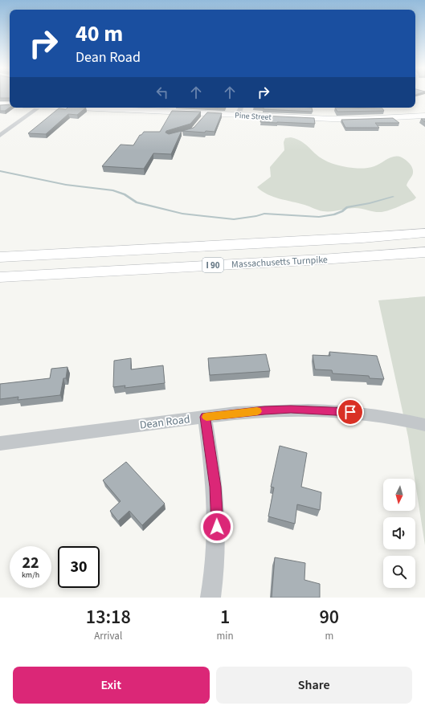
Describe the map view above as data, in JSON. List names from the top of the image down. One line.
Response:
{"streets":{"highway":["Massachusetts Turnpike","I 90"],"main road":["Pine Street"],"street":["Dean Road"]},"north":"bottom","page":{"turn":["40 m","Dean Road"],"speed":"22 km/h","limit":"30","eta":["13:18","Arrival","1","min","90","m"],"buttons":["Exit","Share"]}}
